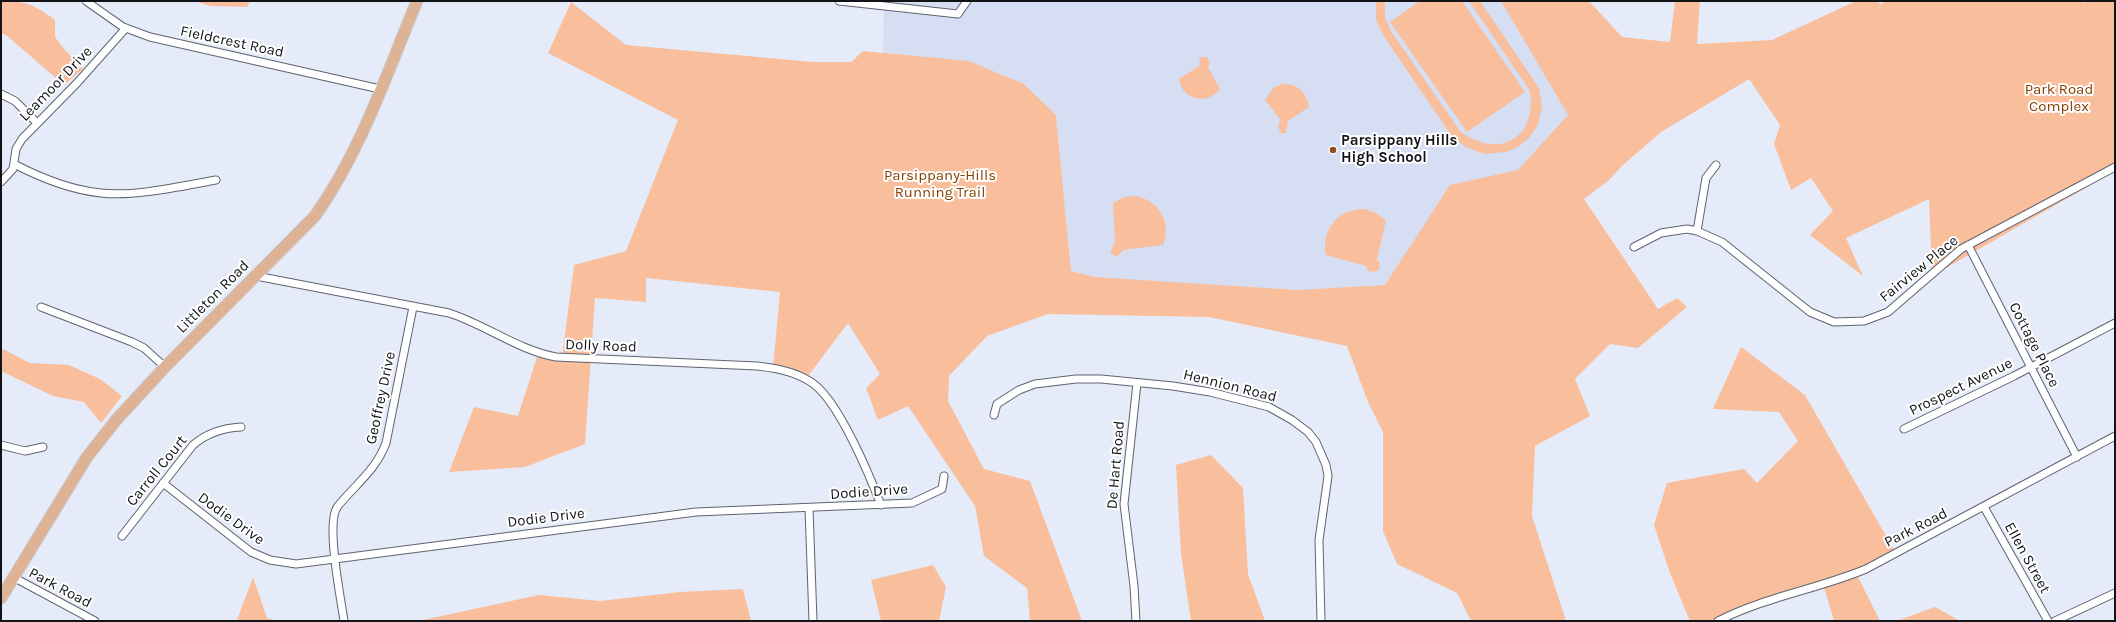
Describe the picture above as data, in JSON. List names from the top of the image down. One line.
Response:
{"streets":{"main road":["Littleton Road"],"street":["Fieldcrest Road","Leamoor Drive","Fairview Place","Cottage Place","Dolly Road","Hennion Road","Prospect Avenue","Geoffrey Drive","De Hart Road","Carroll Court","Dodie Drive","Park Road","Ellen Street"]},"crossings":[["Fieldcrest Road","Leamoor Drive"],["Fieldcrest Road","Littleton Road"],["Fairview Place","Cottage Place"],["Littleton Road","Dolly Road"],["Littleton Road","Park Road"],["Cottage Place","Prospect Avenue"],["Cottage Place","Park Road"],["Dolly Road","Geoffrey Drive"],["Dolly Road","Dodie Drive"],["Hennion Road","De Hart Road"],["Geoffrey Drive","Dodie Drive"],["Carroll Court","Dodie Drive"],["Park Road","Ellen Street"]],"parks":["Park Road Complex","Parsippany-Hills Running Trail"],"places":["Parsippany Hills High School"]}
